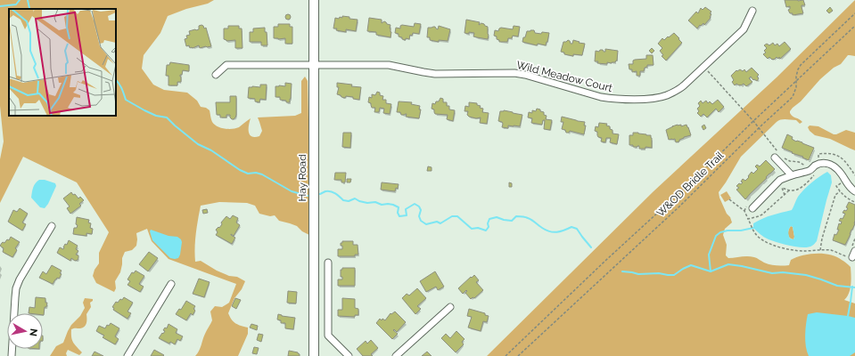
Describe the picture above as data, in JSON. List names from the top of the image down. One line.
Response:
{"streets":{"street":["Wild Meadow Court","Hay Road"],"path":["W&OD Bridle Trail"]},"crossings":[["Wild Meadow Court","Hay Road"]],"north":"right"}
